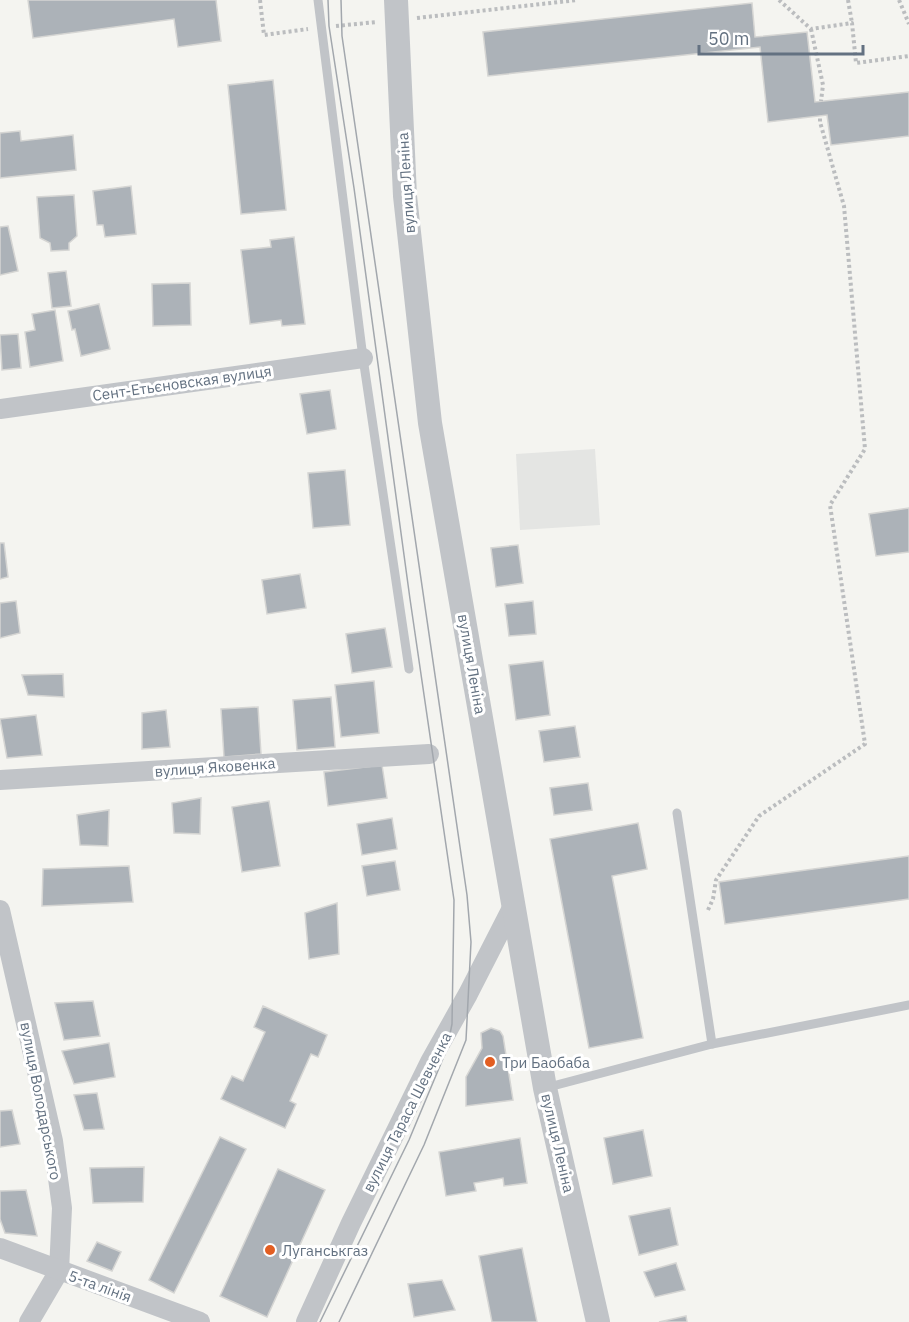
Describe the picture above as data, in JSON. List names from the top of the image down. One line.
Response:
{"streets":{"street":["вулиця Леніна","Сент-Етьєновская вулиця","вулиця Яковенка","вулиця Володарського","вулиця Тараса Шевченка","5-та лінія"]},"crossings":[["вулиця Леніна","вулиця Тараса Шевченка"],["вулиця Володарського","5-та лінія"]],"places":["Три Баобаба","Луганськгаз"],"scale_bar":"50 m"}
